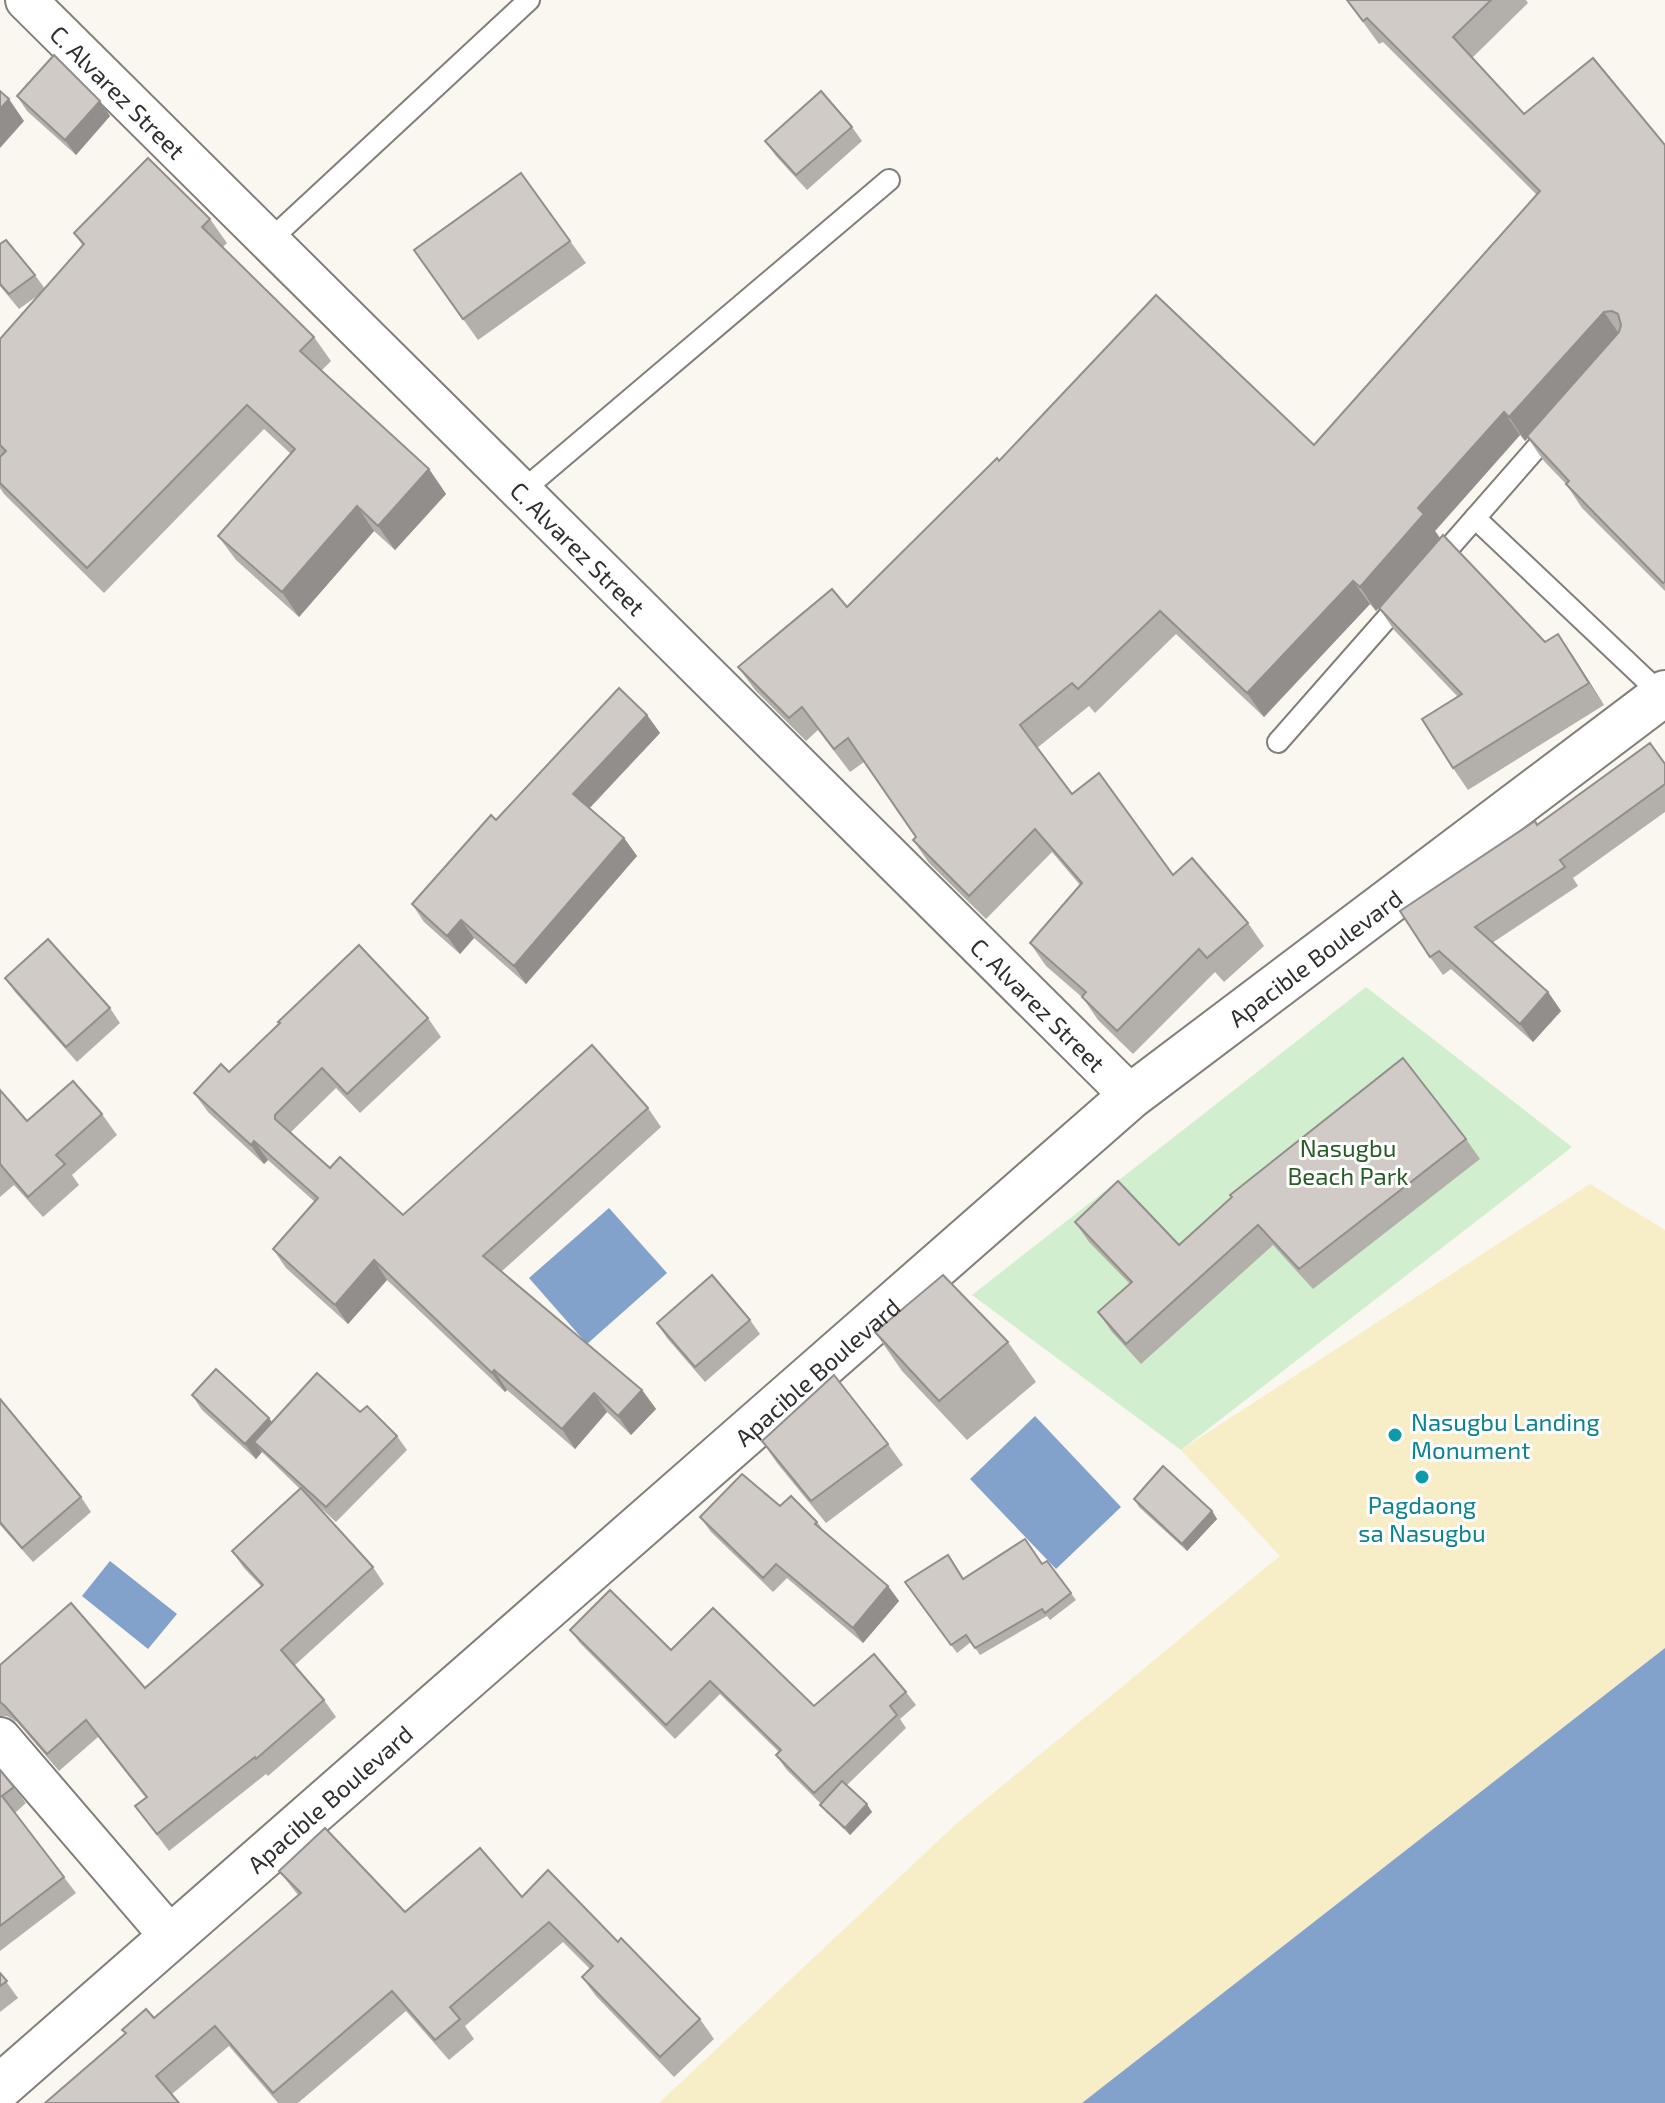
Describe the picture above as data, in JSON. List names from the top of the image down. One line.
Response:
{"streets":{"street":["C. Alvarez Street","Apacible Boulevard"]},"crossings":[["C. Alvarez Street","Apacible Boulevard"]],"parks":["Nasugbu Beach Park"],"places":["Nasugbu Landing Monument","Pagdaong sa Nasugbu"]}
